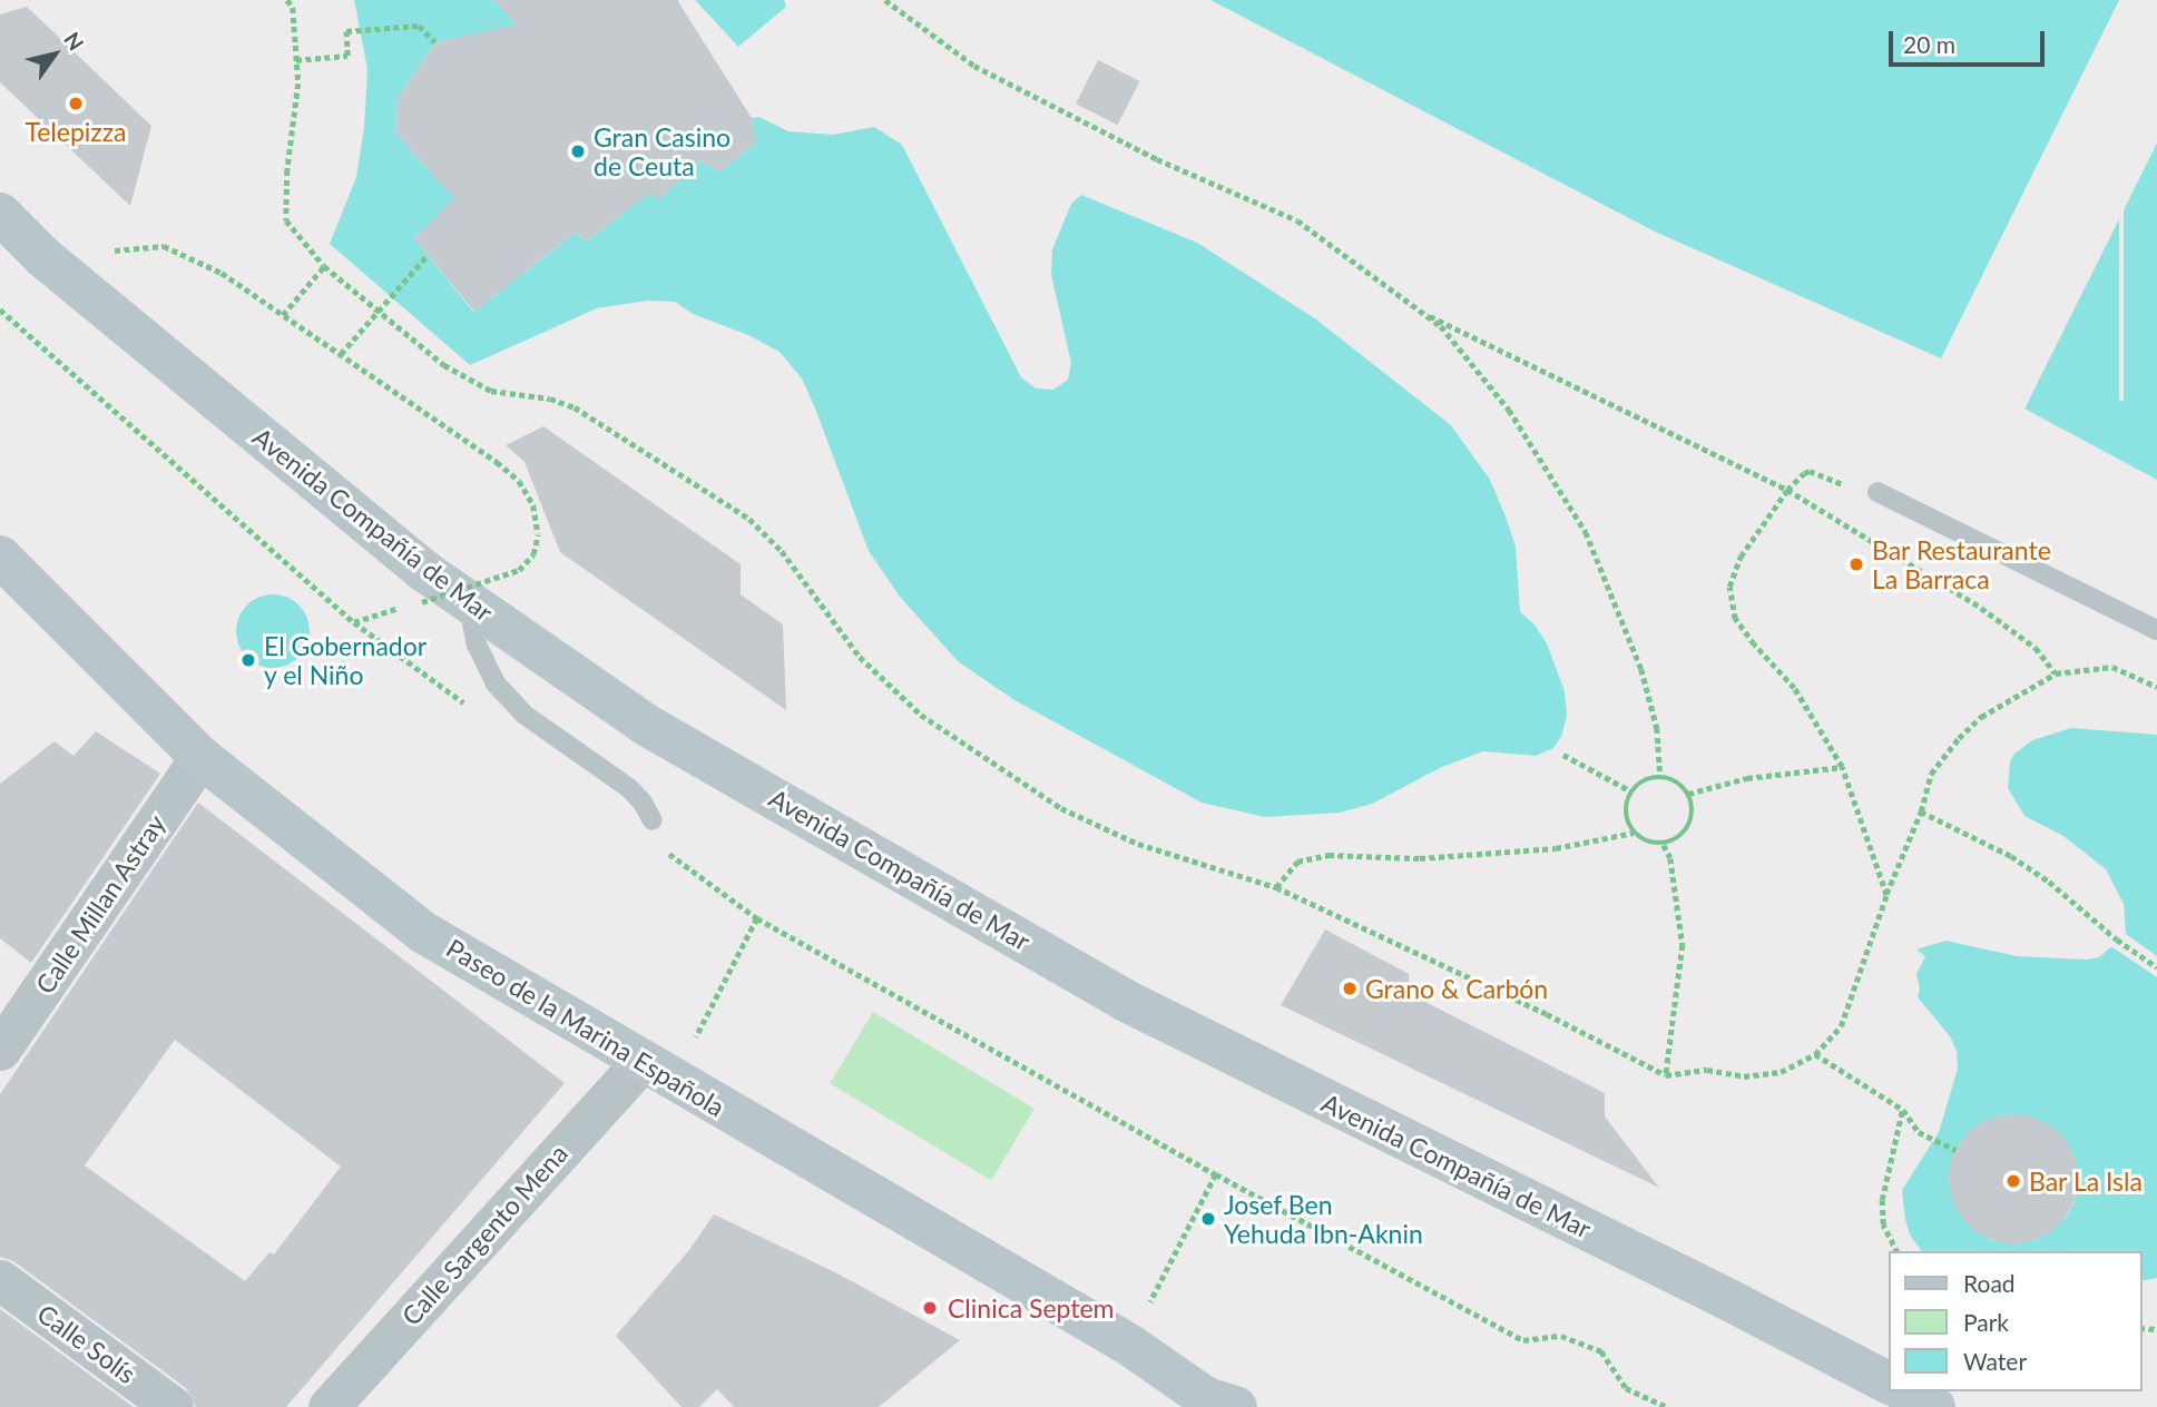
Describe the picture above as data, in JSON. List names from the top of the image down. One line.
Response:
{"streets":{"street":["Avenida Compañía de Mar","Calle Millan Astray","Paseo de la Marina Española","Calle Sargento Mena","Calle Solís"]},"crossings":[["Calle Millan Astray","Paseo de la Marina Española"],["Paseo de la Marina Española","Calle Sargento Mena"]],"places":["Telepizza","Gran Casino de Ceuta","Bar Restaurante La Barraca","El Gobernador y el Niño","Grano & Carbón","Bar La Isla","Josef Ben Yehuda Ibn-Aknin","Clinica Septem"],"legend":["Road","Park","Water"],"scale_bar":"20 m","north":"top right"}
